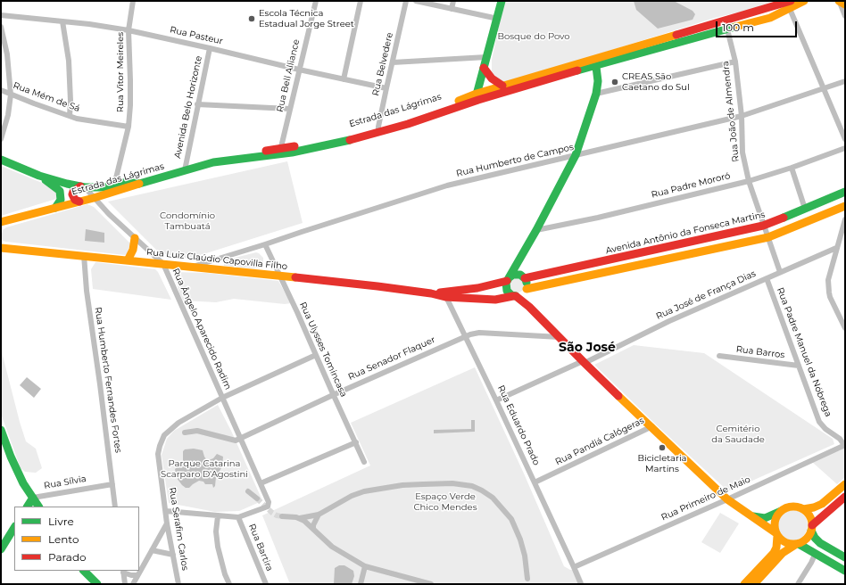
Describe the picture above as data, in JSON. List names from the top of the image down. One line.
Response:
{"streets":{"street":["Rua Pasteur","Rua Belvedere","Rua Vitor Meireles","Rua Bell Alliance","Rua Mém de Sá","Avenida Belo Horizonte","Estrada das Lágrimas","Rua João de Almendra","Rua Humberto de Campos","Rua Padre Mororó","Avenida Antônio da Fonseca Martins","Rua Luiz Claúdio Capovilla Filho","Rua José de França Dias","Rua Ângelo Aparecido Radim","Rua Ulysses Tomincasa","Rua Barros","Rua Padre Manuel da Nóbrega","Rua Senador Flaquer","Rua Humberto Fernandes Fortes","Rua Eduardo Prado","Rua Pandiá Calógeras","Rua Sílvia","Rua Primeiro de Maio","Rua Serafim Carlos","Rua Bartira"]},"crossings":[["Rua Pasteur","Rua Belvedere"],["Rua Pasteur","Rua Vitor Meireles"],["Rua Pasteur","Rua Bell Alliance"],["Rua Pasteur","Avenida Belo Horizonte"],["Rua Belvedere","Estrada das Lágrimas"],["Rua Vitor Meireles","Rua Mém de Sá"],["Rua Vitor Meireles","Estrada das Lágrimas"],["Rua Bell Alliance","Estrada das Lágrimas"],["Avenida Belo Horizonte","Estrada das Lágrimas"],["Estrada das Lágrimas","Rua João de Almendra"],["Estrada das Lágrimas","Rua Ângelo Aparecido Radim"],["Rua João de Almendra","Rua Humberto de Campos"],["Rua João de Almendra","Rua Padre Mororó"],["Rua João de Almendra","Avenida Antônio da Fonseca Martins"],["Rua João de Almendra","Rua José de França Dias"],["Rua Humberto de Campos","Rua Luiz Claúdio Capovilla Filho"],["Rua Humberto de Campos","Rua Ulysses Tomincasa"],["Avenida Antônio da Fonseca Martins","Rua Luiz Claúdio Capovilla Filho"],["Rua Luiz Claúdio Capovilla Filho","Rua Ângelo Aparecido Radim"],["Rua Luiz Claúdio Capovilla Filho","Rua Ulysses Tomincasa"],["Rua Luiz Claúdio Capovilla Filho","Rua Humberto Fernandes Fortes"],["Rua Luiz Claúdio Capovilla Filho","Rua Eduardo Prado"],["Rua José de França Dias","Rua Padre Manuel da Nóbrega"],["Rua José de França Dias","Rua Eduardo Prado"],["Rua Ângelo Aparecido Radim","Rua Senador Flaquer"],["Rua Ângelo Aparecido Radim","Rua Serafim Carlos"],["Rua Ângelo Aparecido Radim","Rua Bartira"],["Rua Ulysses Tomincasa","Rua Senador Flaquer"],["Rua Ulysses Tomincasa","Rua Serafim Carlos"],["Rua Barros","Rua Padre Manuel da Nóbrega"],["Rua Padre Manuel da Nóbrega","Rua Primeiro de Maio"],["Rua Senador Flaquer","Rua Eduardo Prado"],["Rua Humberto Fernandes Fortes","Rua Sílvia"],["Rua Eduardo Prado","Rua Pandiá Calógeras"],["Rua Eduardo Prado","Rua Primeiro de Maio"]],"districts":["São José"],"parks":["Bosque do Povo","Condomínio Tambuatá","Cemitério da Saudade","Parque Catarina Scarparo D'Agostini","Espaço Verde Chico Mendes"],"places":["Escola Técnica Estadual Jorge Street","CREAS São Caetano do Sul","Bicicletaria Martins"],"legend":["Livre","Lento","Parado"],"scale_bar":"100 m"}
